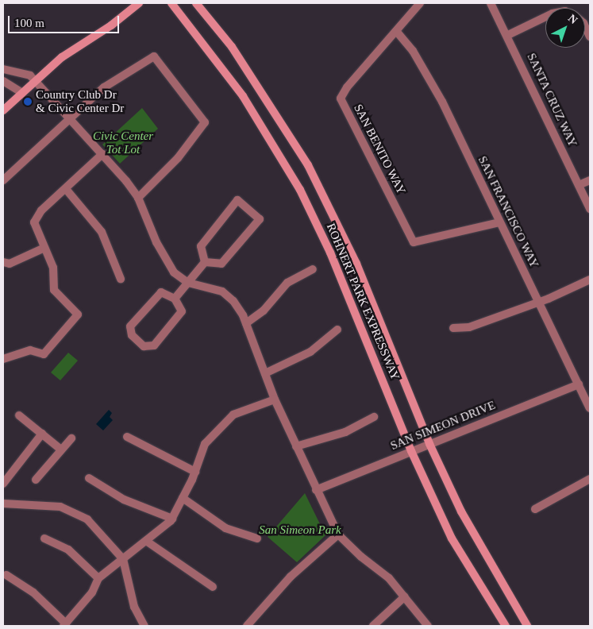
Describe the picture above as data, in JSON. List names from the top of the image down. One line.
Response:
{"streets":{"main road":["ROHNERT PARK EXPRESSWAY"],"street":["SANTA CRUZ WAY","SAN BENITO WAY","SAN FRANCISCO WAY","SAN SIMEON DRIVE"]},"crossings":[["SAN BENITO WAY","SAN FRANCISCO WAY"],["SAN FRANCISCO WAY","SAN SIMEON DRIVE"],["ROHNERT PARK EXPRESSWAY","SAN SIMEON DRIVE"]],"parks":["Civic Center Tot Lot","San Simeon Park"],"places":["Country Club Dr & Civic Center Dr"],"scale_bar":"100 m","north":"top right"}
